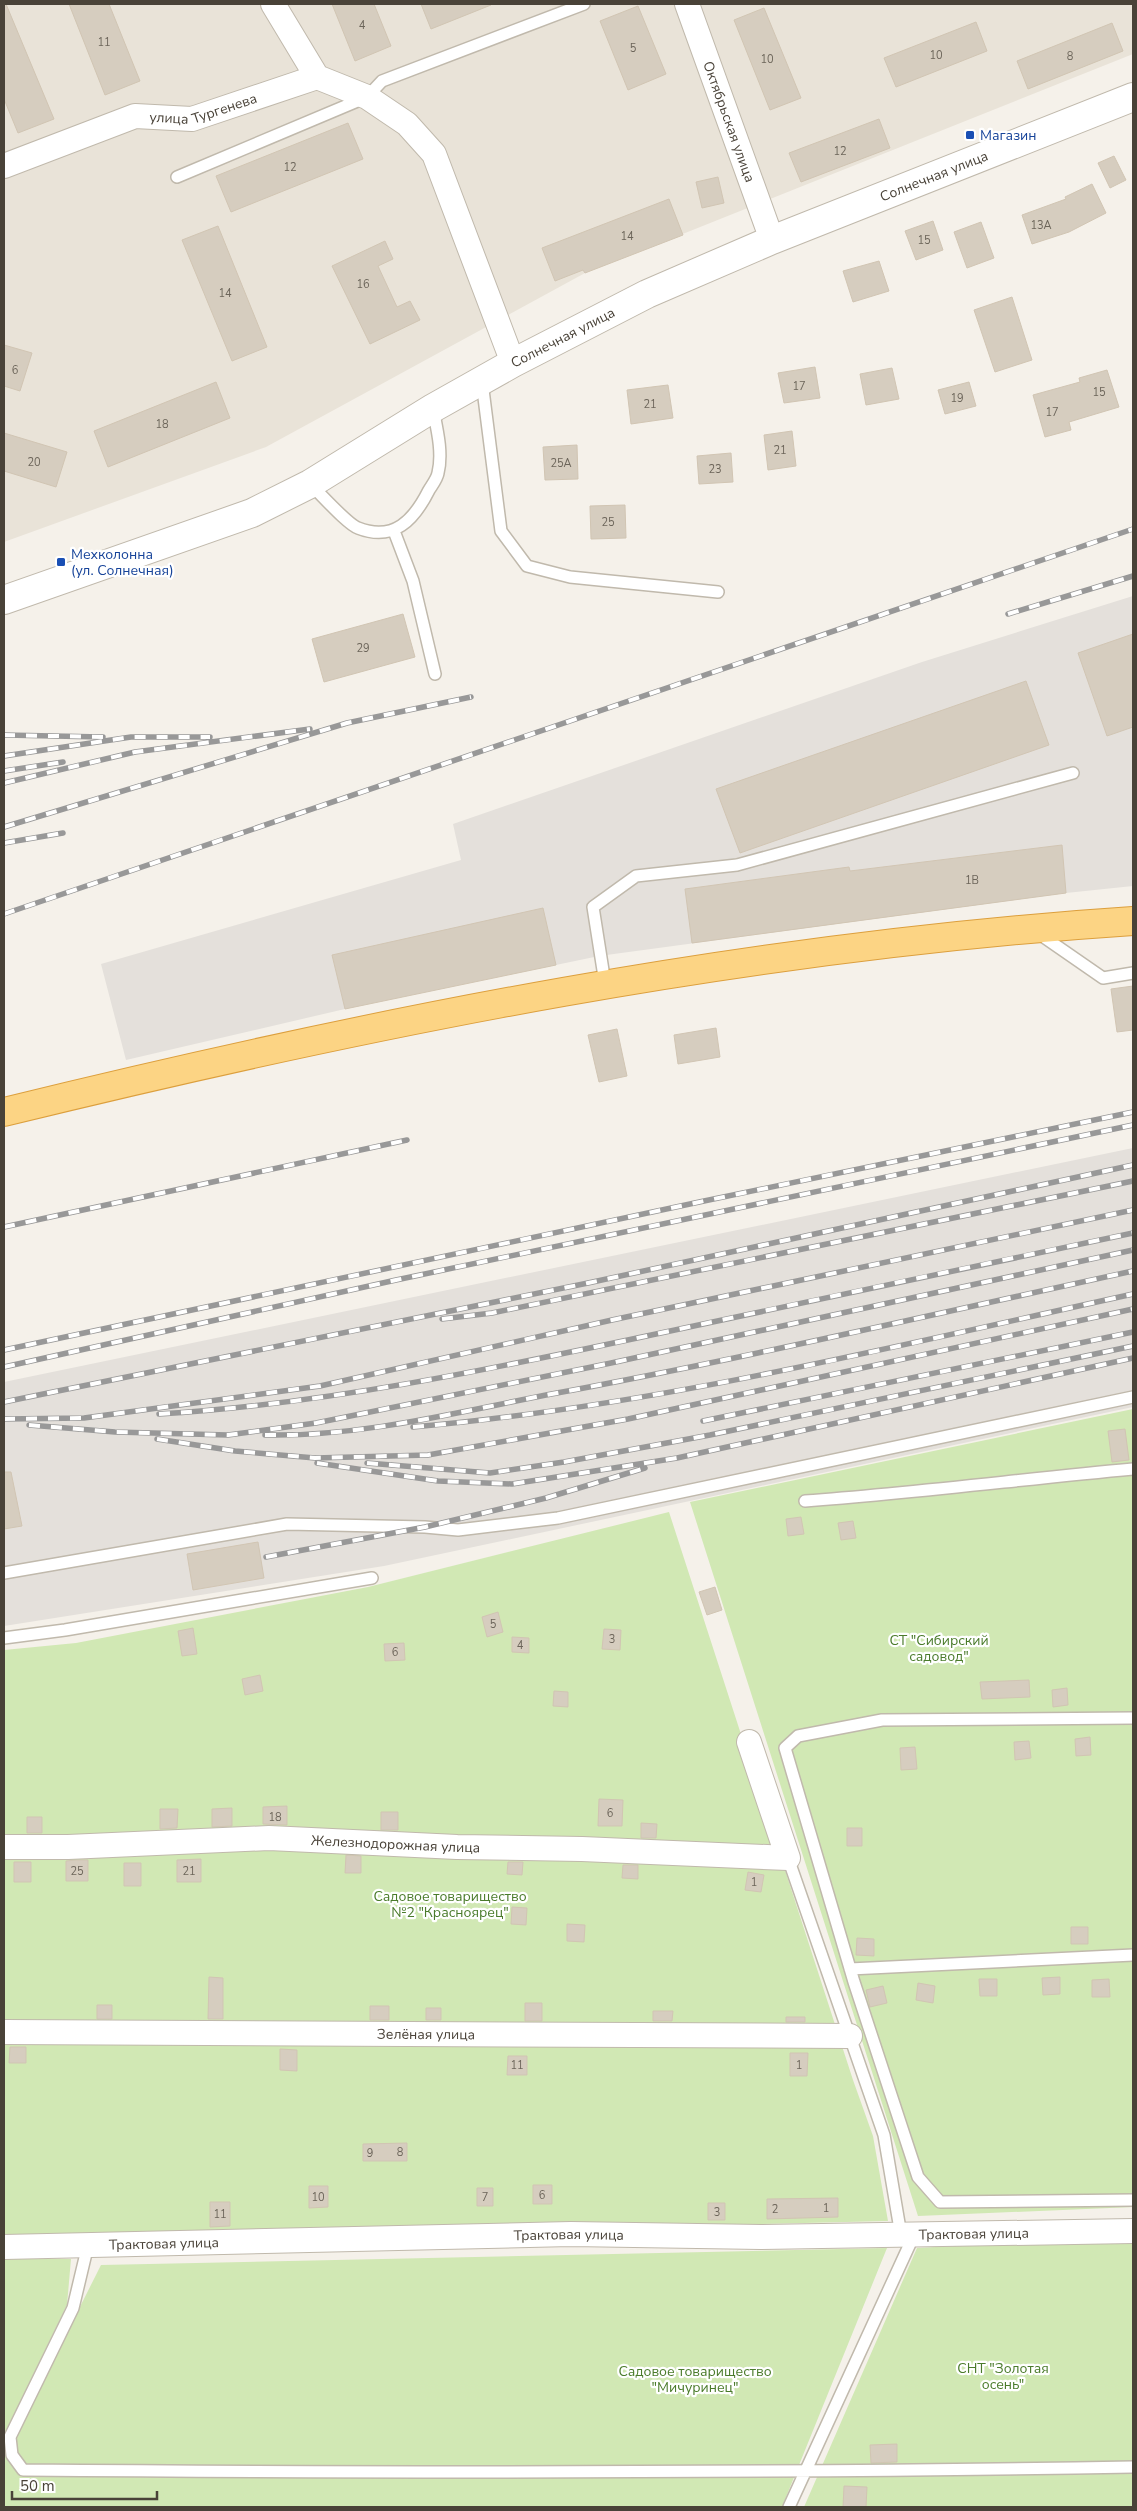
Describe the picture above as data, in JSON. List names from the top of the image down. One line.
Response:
{"streets":{"street":["улица Тургенева","Октябрьская улица","Солнечная улица","Железнодорожная улица","Зелёная улица","Трактовая улица"]},"crossings":[["Октябрьская улица","Солнечная улица"]],"parks":["СТ \"Сибирский садовод\"","Садовое товарищество №2 \"Красноярец\"","СНТ \"Золотая осень\"","Садовое товарищество \"Мичуринец\""],"places":{"transit":["Магазин","Мехколонна (ул. Солнечная)"]},"house_numbers":["4","11","5","10","8","10","12","12","13А","14","15","16","14","6","17","15","19","21","17","18","21","20","25А","23","25","29","1В","5","3","4","6","6","18","25","21","1","11","1","8","9","6","10","7","1","2","3","11"],"scale_bar":"50 m"}
